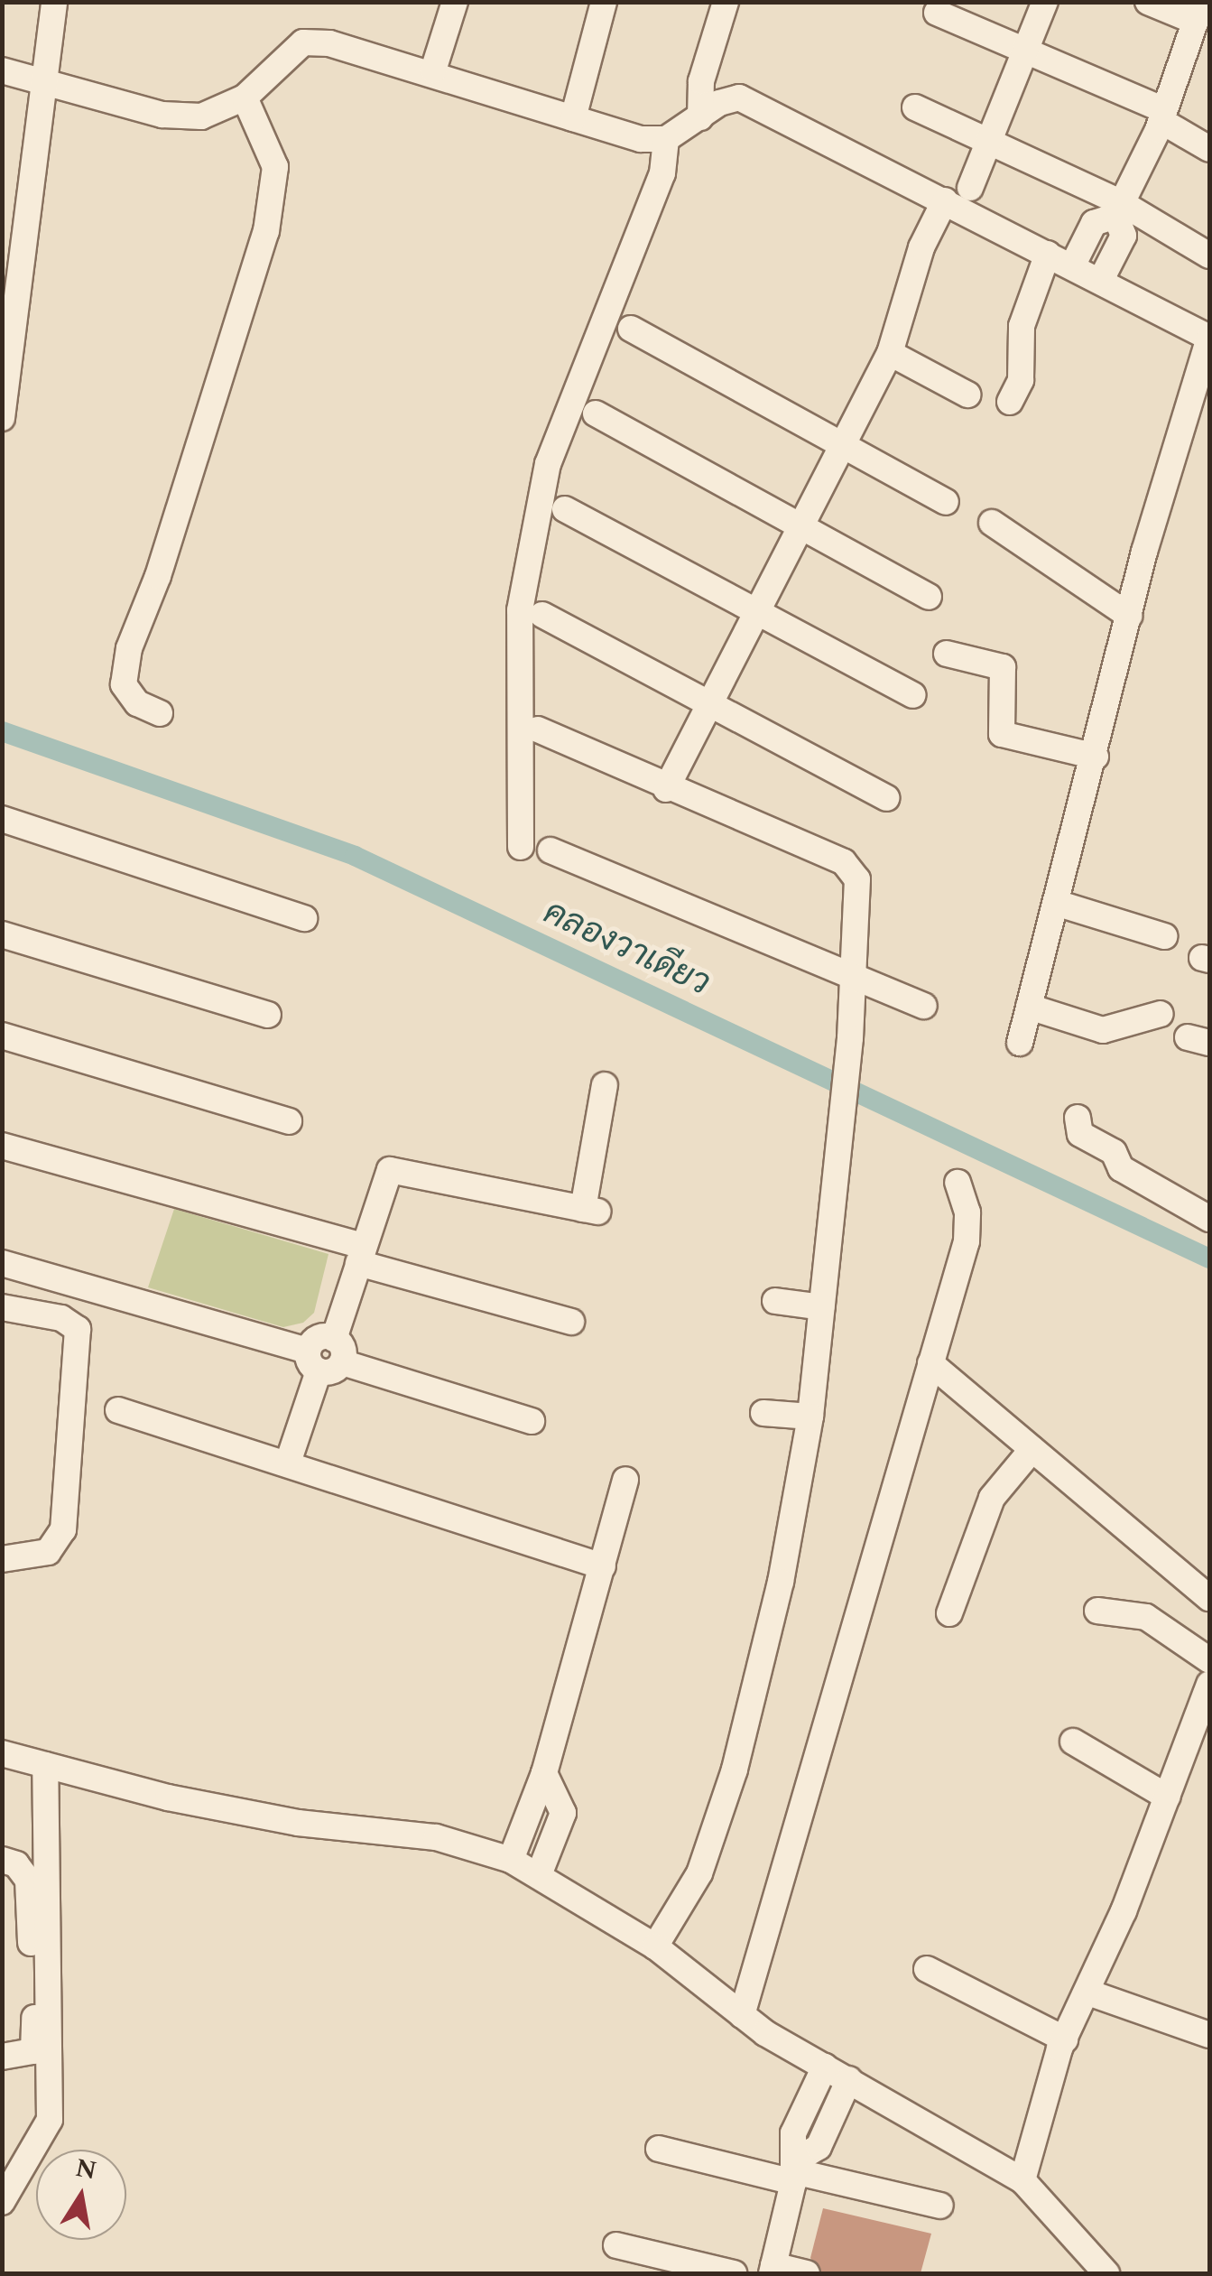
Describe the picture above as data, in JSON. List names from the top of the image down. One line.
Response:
{"water":["คลองวาเดียว"],"north":"top"}
